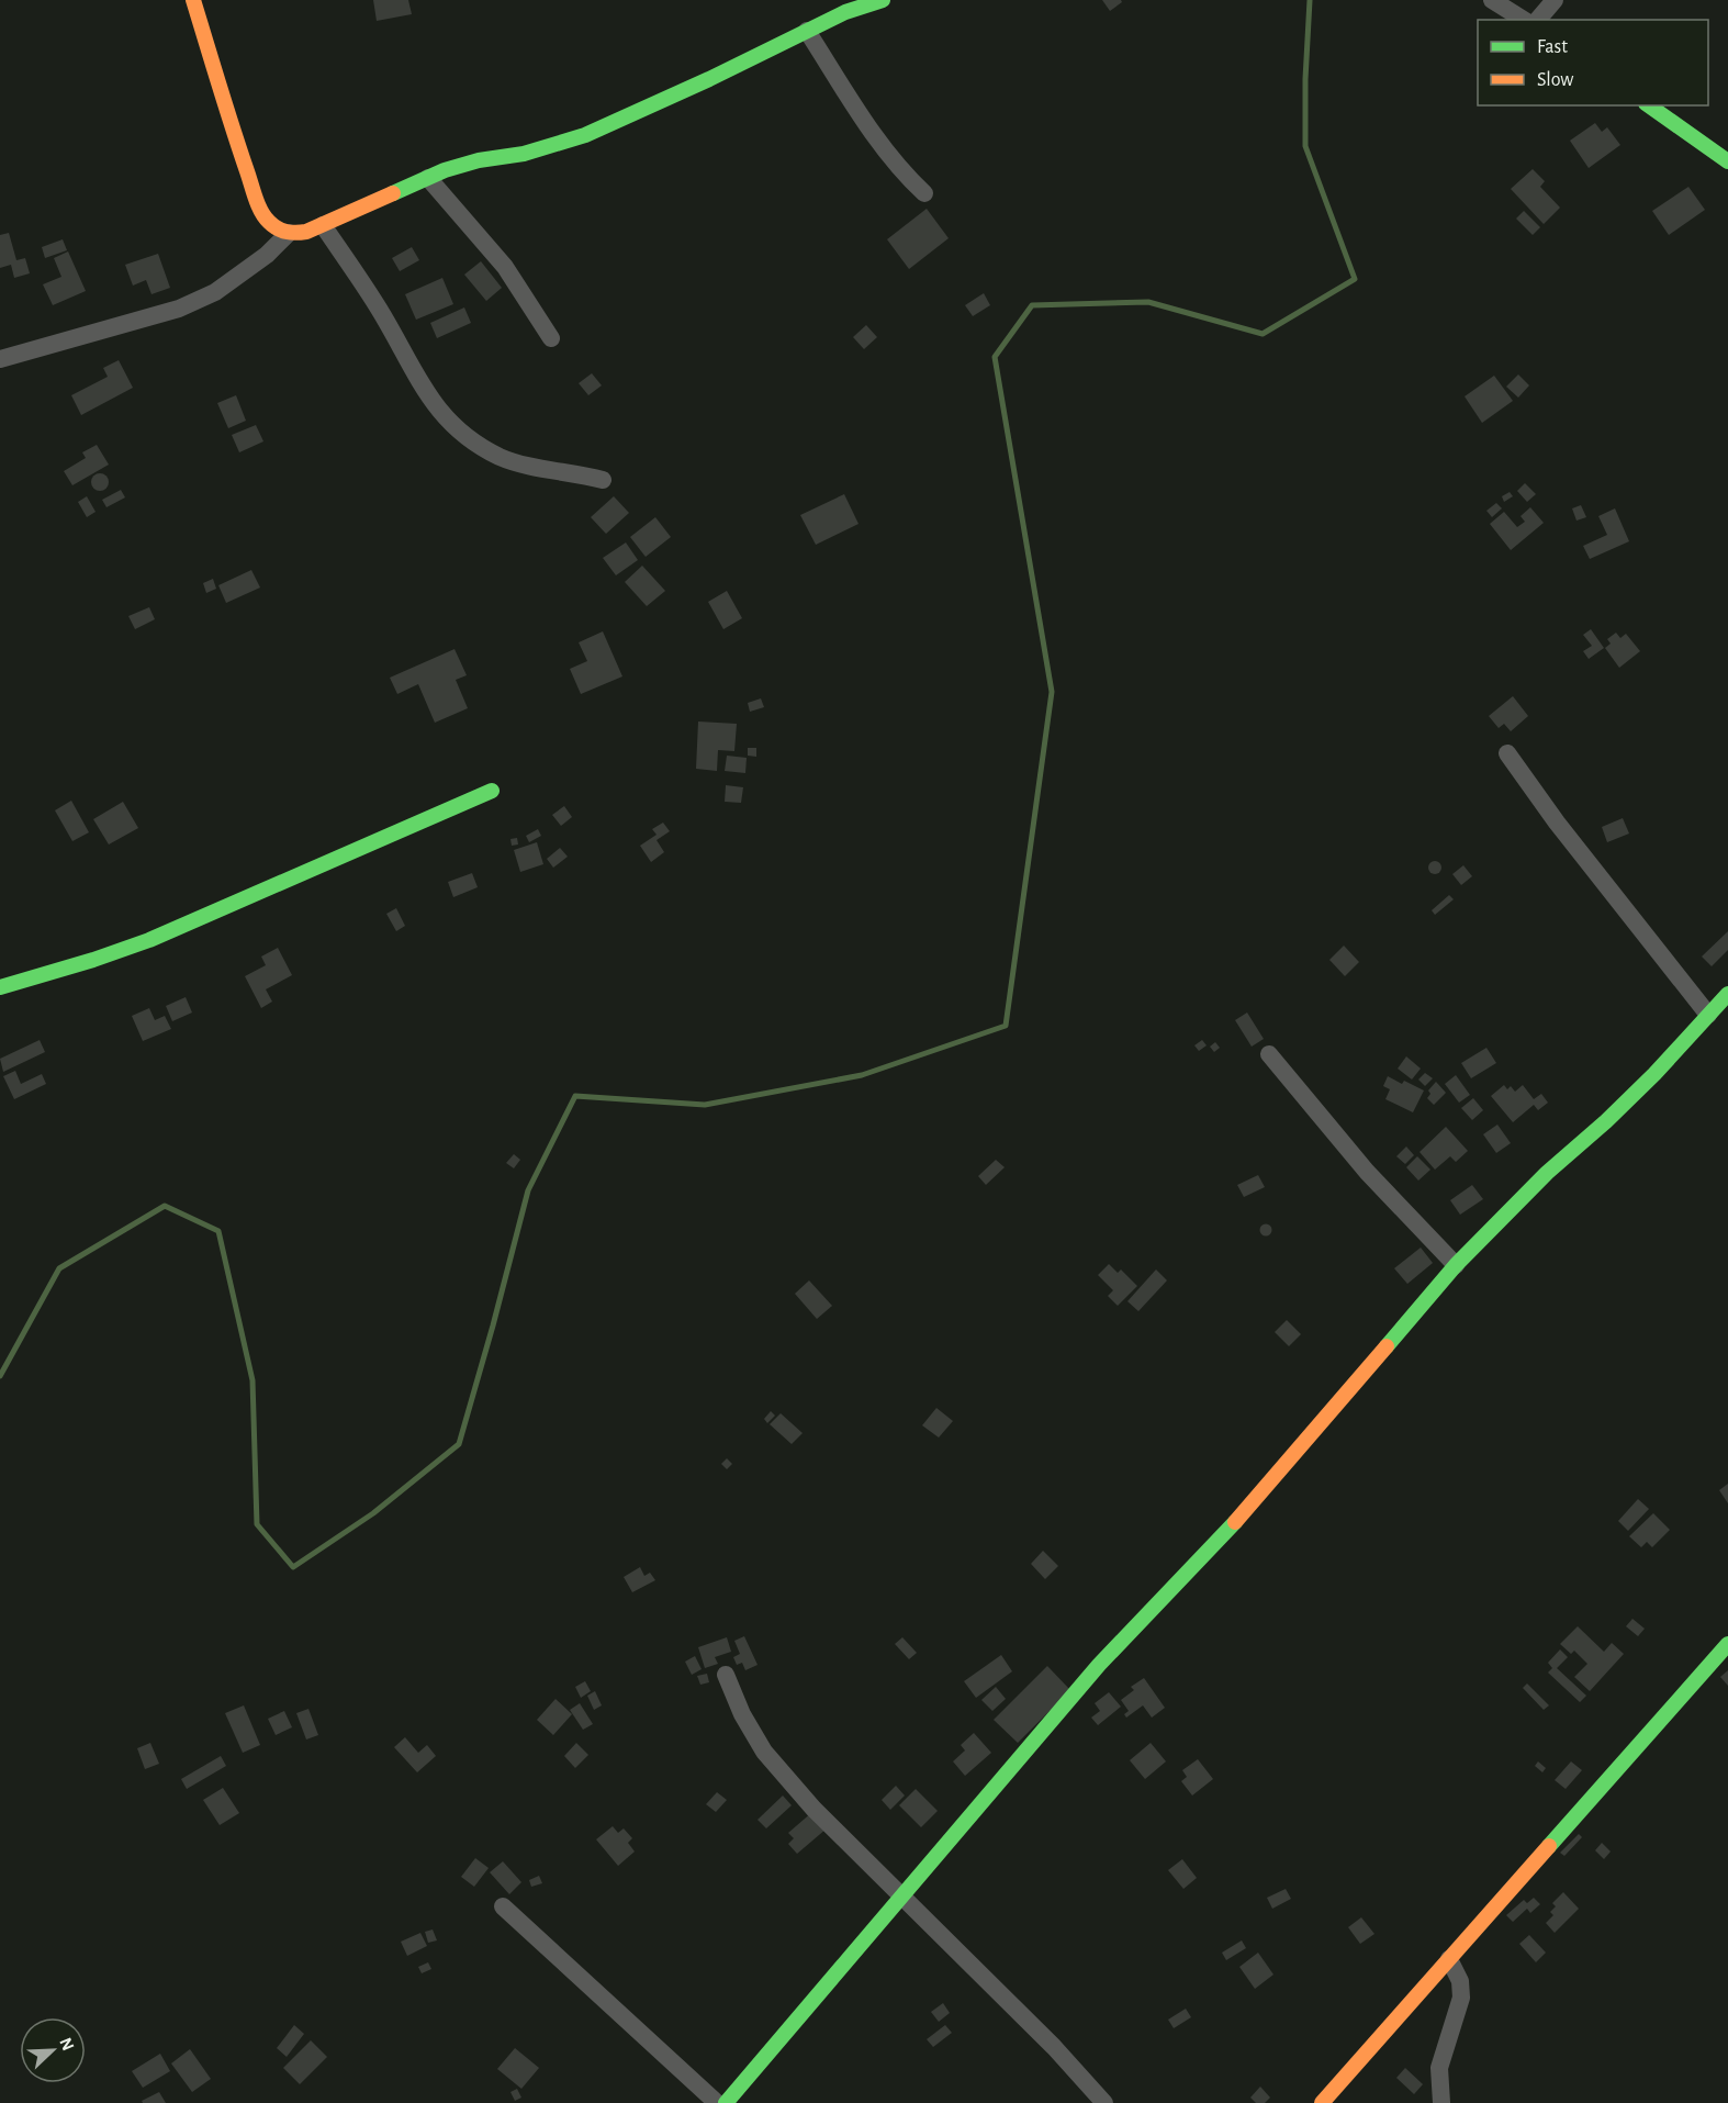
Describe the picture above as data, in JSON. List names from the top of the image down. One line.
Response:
{"legend":["Fast","Slow"],"north":"top right"}
